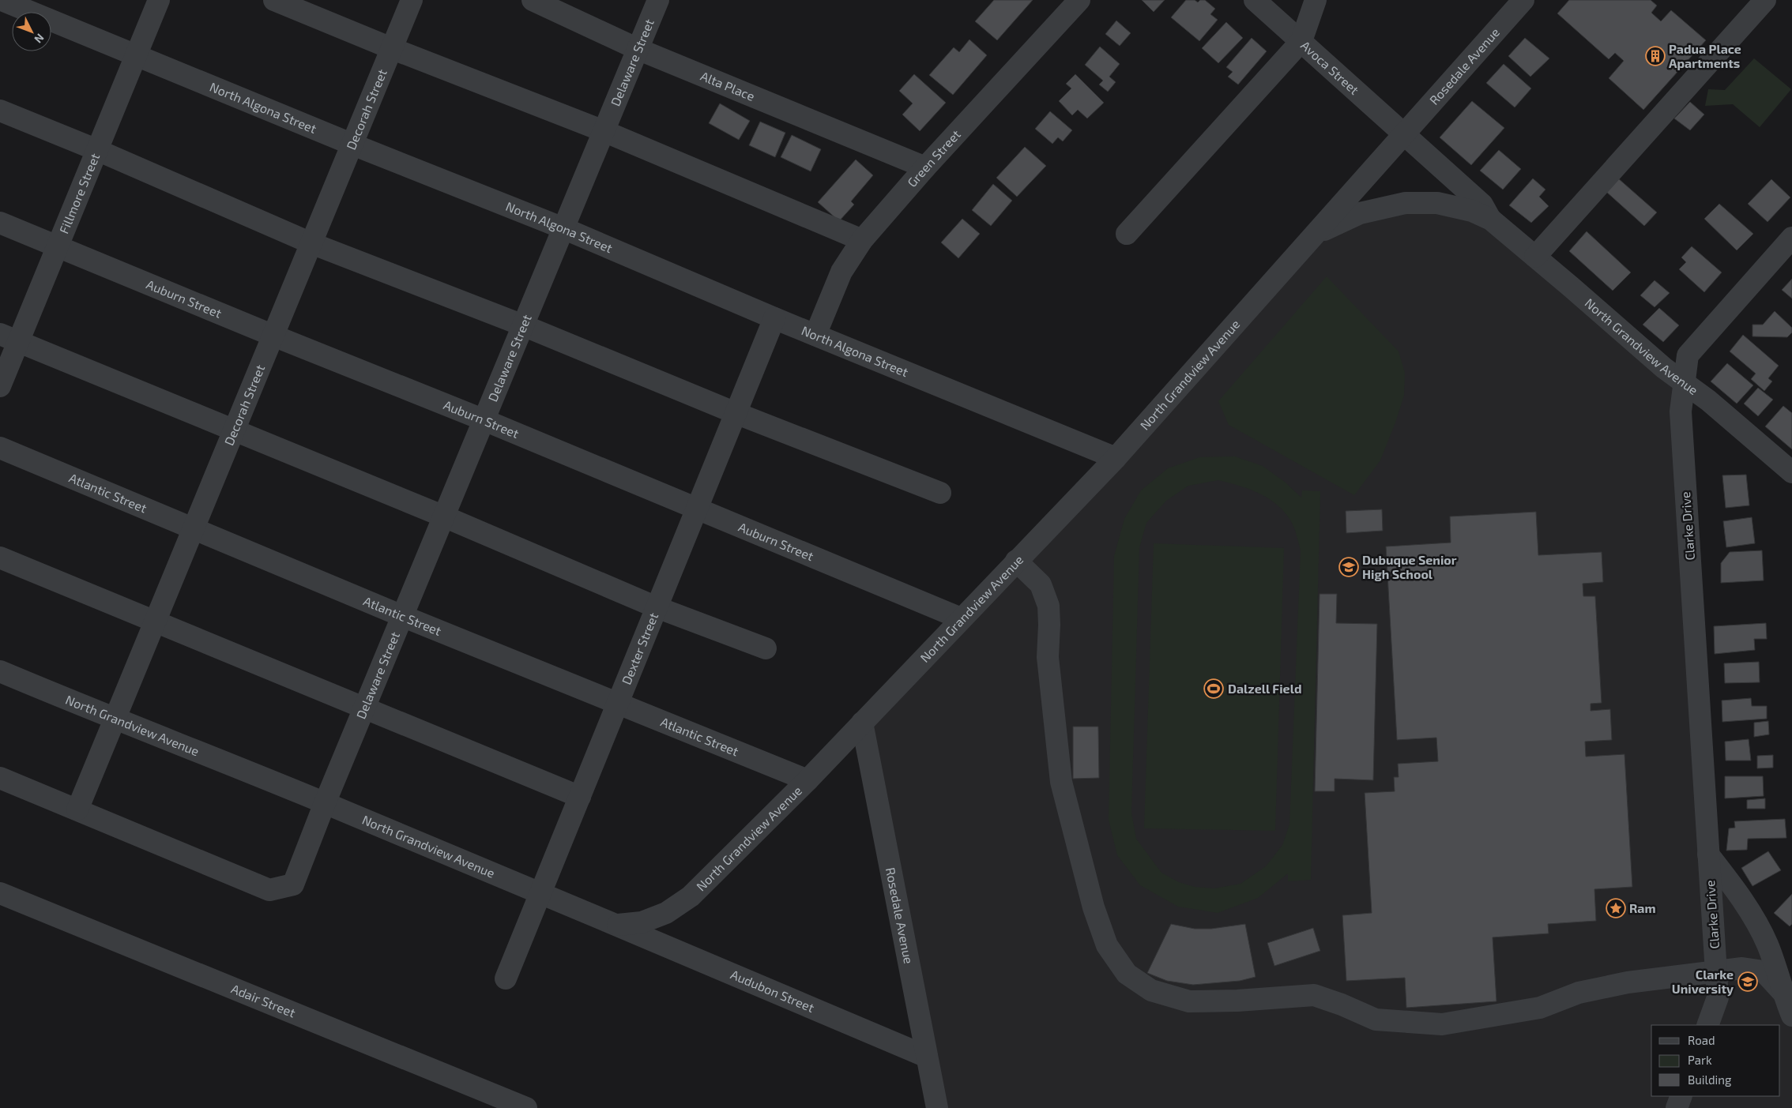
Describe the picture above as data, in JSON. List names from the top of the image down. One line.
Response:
{"streets":{"street":["Delaware Street","Avoca Street","Rosedale Avenue","Alta Place","North Algona Street","Decorah Street","Green Street","Fillmore Street","Auburn Street","North Grandview Avenue","Atlantic Street","Clarke Drive","Dexter Street","Audubon Street","Adair Street"]},"crossings":[["Delaware Street","Alta Place"],["Delaware Street","North Algona Street"],["Delaware Street","Decorah Street"],["Delaware Street","Auburn Street"],["Delaware Street","North Grandview Avenue"],["Delaware Street","Atlantic Street"],["Avoca Street","Rosedale Avenue"],["Avoca Street","North Grandview Avenue"],["Rosedale Avenue","North Grandview Avenue"],["Rosedale Avenue","Audubon Street"],["Alta Place","Green Street"],["North Algona Street","Decorah Street"],["North Algona Street","Green Street"],["North Algona Street","Fillmore Street"],["North Algona Street","North Grandview Avenue"],["North Algona Street","Dexter Street"],["Decorah Street","Auburn Street"],["Decorah Street","North Grandview Avenue"],["Decorah Street","Atlantic Street"],["Fillmore Street","Auburn Street"],["Auburn Street","North Grandview Avenue"],["Auburn Street","Dexter Street"],["North Grandview Avenue","Atlantic Street"],["North Grandview Avenue","Clarke Drive"],["North Grandview Avenue","Dexter Street"],["North Grandview Avenue","Audubon Street"],["Atlantic Street","Dexter Street"]],"places":{"building":["Padua Place Apartments"],"school or university":["Dubuque Senior High School","Clarke University"],"sports":["Dalzell Field"],"place":["Ram"]},"legend":["Road","Park","Building"],"north":"bottom right"}
